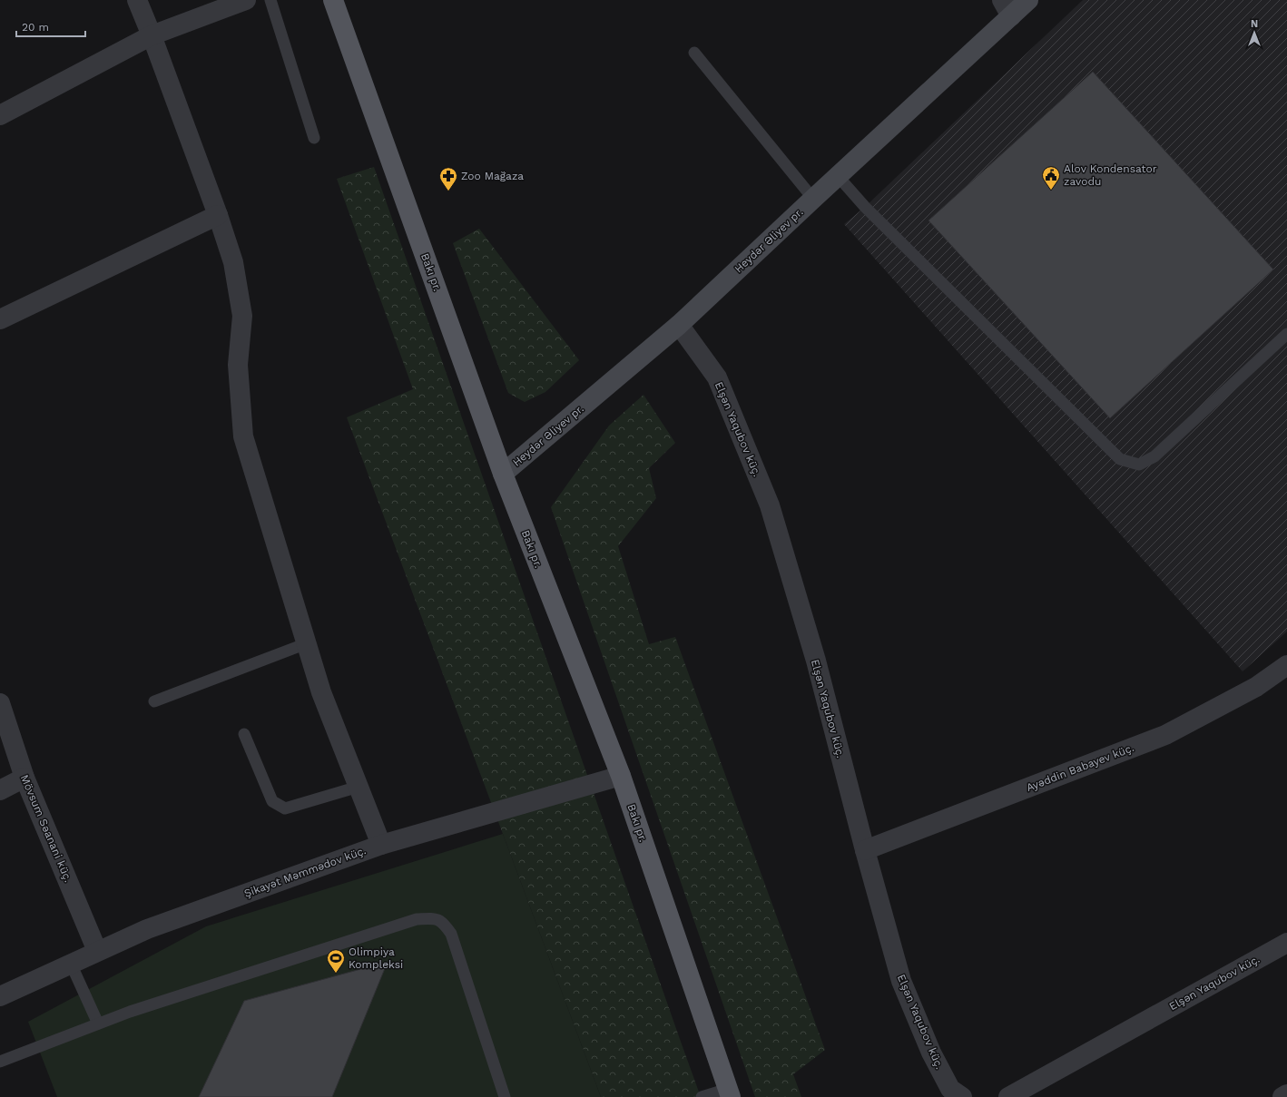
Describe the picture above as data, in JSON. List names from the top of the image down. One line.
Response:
{"streets":{"main road":["Heydər Əliyev pr.","Bakı pr."],"street":["Elşən Yaqubov küç.","Ayəddin Babayev küç.","Mövsum Səanani küç.","Şikayət Məmmədov küç."]},"crossings":[["Heydər Əliyev pr.","Bakı pr."],["Heydər Əliyev pr.","Elşən Yaqubov küç."],["Bakı pr.","Şikayət Məmmədov küç."],["Elşən Yaqubov küç.","Ayəddin Babayev küç."],["Mövsum Səanani küç.","Şikayət Məmmədov küç."]],"places":{"public building":["Alov Kondensator zavodu"],"pharmacy":["Zoo Mağaza"],"sports":["Olimpiya Kompleksi"]},"scale_bar":"20 m","north":"top"}
